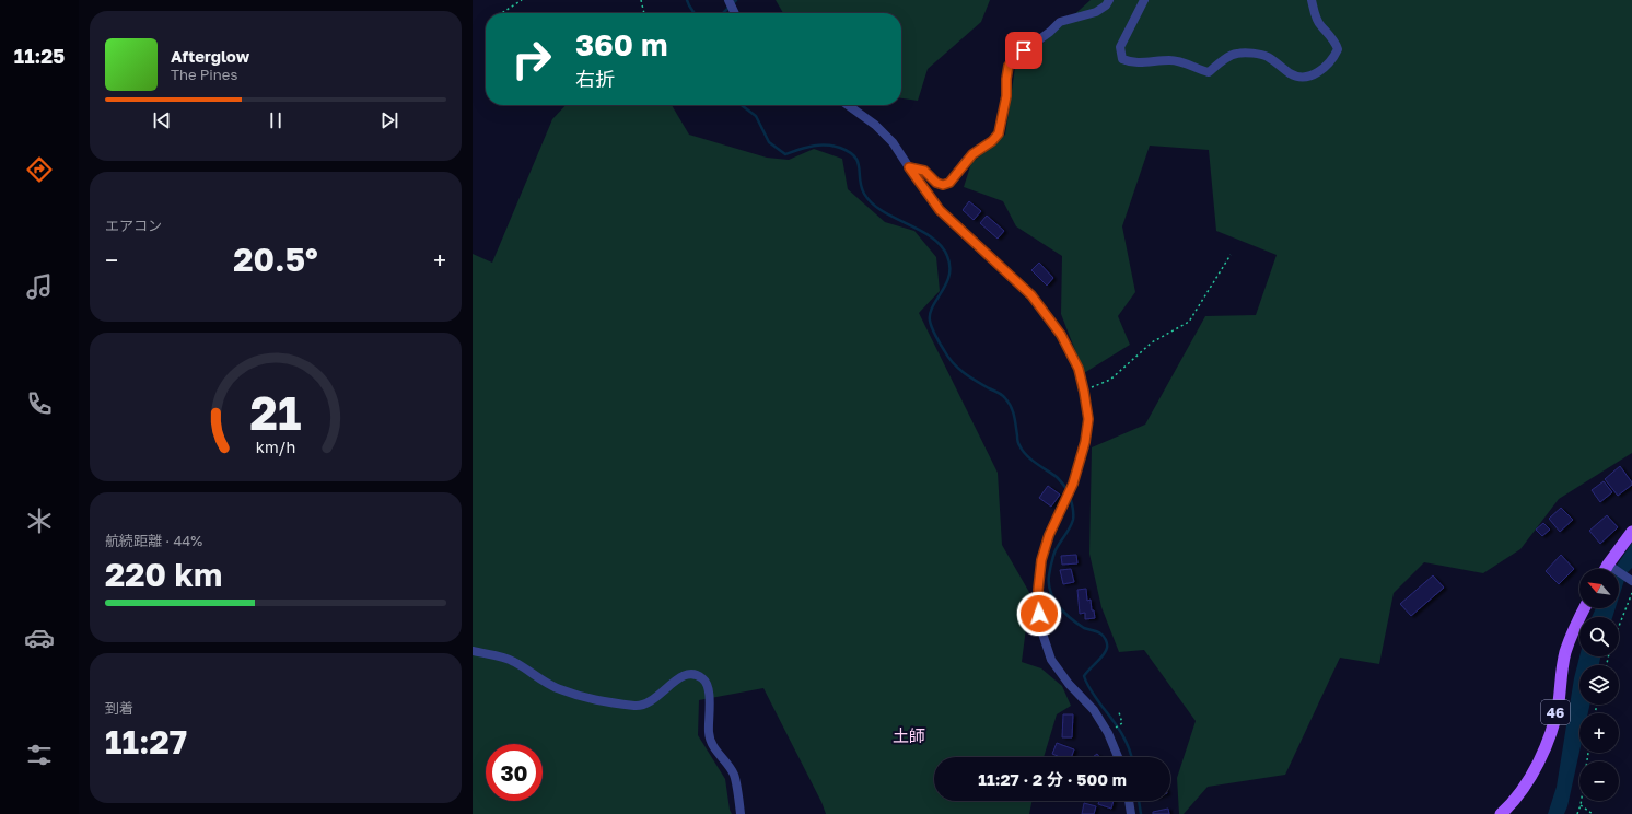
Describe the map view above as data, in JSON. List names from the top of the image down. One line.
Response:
{"streets":{"main road":["46"]},"districts":["土師"],"north":"top left","page":{"tabs":"11:25","turn":["360 m","右折"],"song":["Afterglow","The Pines"],"tile":["エアコン",["航続距離 · 44%","220 km"],["到着","11:27"]],"heat":["−","20.5°","+"],"map_buttons":["+","−"],"limit":"30","trip":"11:27 · 2 分 · 500 m","gauge":["21","km/h"]}}
